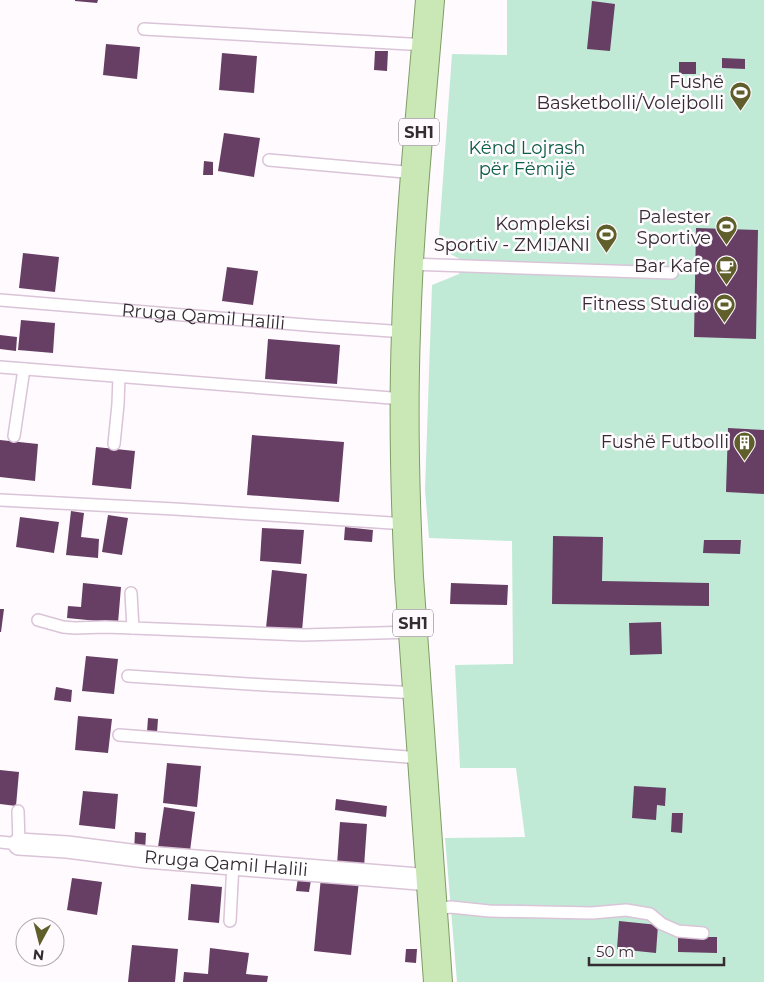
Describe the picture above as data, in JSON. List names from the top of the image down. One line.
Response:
{"streets":{"main road":["SH1"],"street":["Rruga Qamil Halili"]},"crossings":[["SH1","Rruga Qamil Halili"]],"parks":["Kënd Lojrash për Fëmijë"],"places":{"sports":["Fushë Basketbolli/Volejbolli","Palester Sportive","Kompleksi Sportiv - ZMIJANI","Fitness Studio"],"cafe":["Bar Kafe"],"building":["Fushë Futbolli"]},"scale_bar":"50 m","north":"bottom"}
